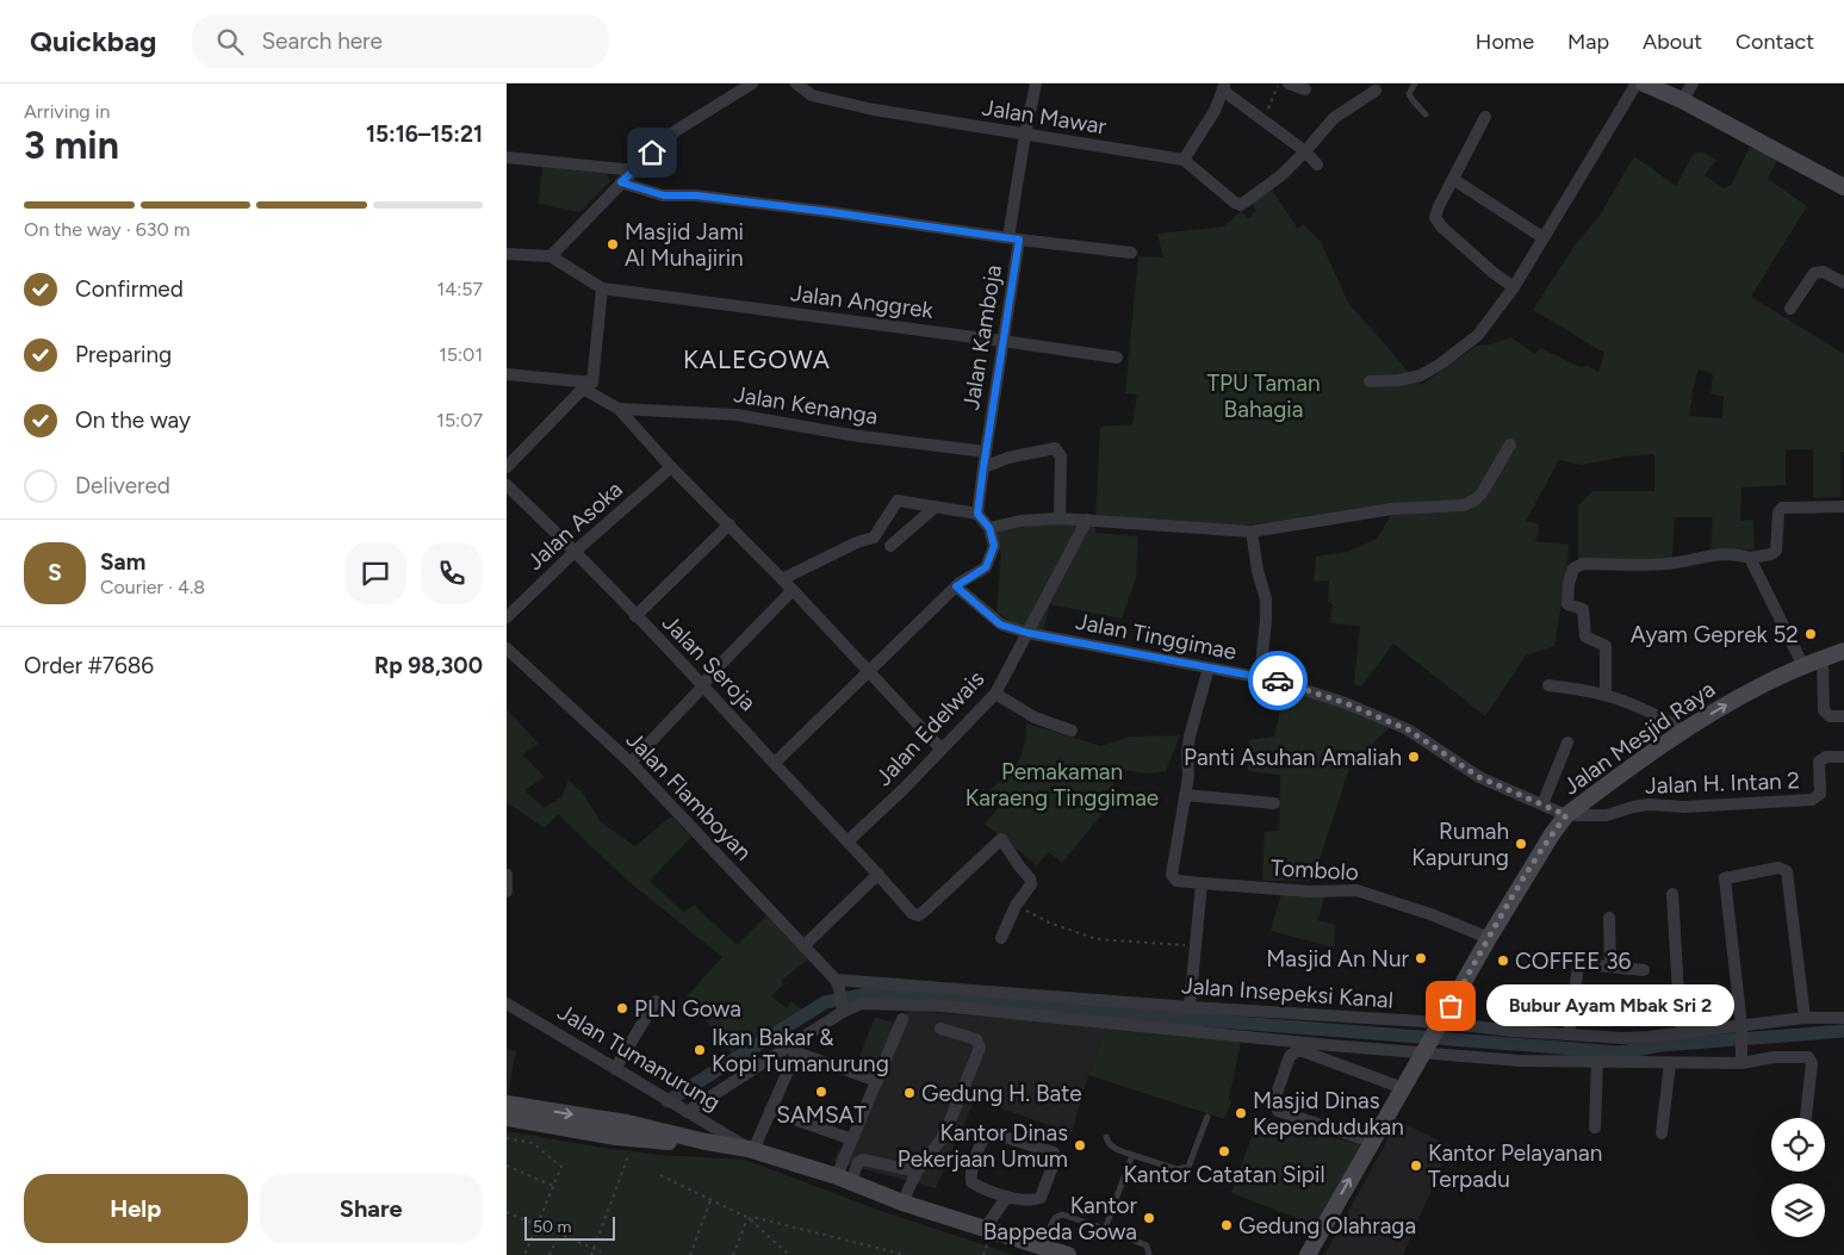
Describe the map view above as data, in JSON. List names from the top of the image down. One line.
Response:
{"streets":{"street":["Jalan Mawar","Jalan Anggrek","Jalan Kamboja","Jalan Kenanga","Jalan Asoka","Jalan Tinggimae","Jalan Seroja","Jalan Edelwais","Jalan Mesjid Raya","Jalan H. Intan 2","Jalan Flamboyan","Tombolo","Jalan Insepeksi Kanal","Jalan Tumanurung"]},"crossings":[["Jalan Mawar","Jalan Kamboja"],["Jalan Anggrek","Jalan Kamboja"],["Jalan Kamboja","Jalan Kenanga"],["Jalan Asoka","Jalan Seroja"],["Jalan Tinggimae","Jalan Edelwais"],["Jalan Tinggimae","Jalan Mesjid Raya"],["Jalan Tinggimae","Jalan H. Intan 2"],["Jalan Seroja","Jalan Edelwais"],["Jalan Mesjid Raya","Jalan H. Intan 2"],["Jalan Mesjid Raya","Tombolo"],["Jalan Mesjid Raya","Jalan Insepeksi Kanal"],["Jalan Flamboyan","Jalan Insepeksi Kanal"]],"districts":["KALEGOWA"],"parks":["TPU Taman Bahagia","Pemakaman Karaeng Tinggimae"],"places":["Masjid Jami Al Muhajirin","Ayam Geprek 52","Panti Asuhan Amaliah","Rumah Kapurung","Masjid An Nur","COFFEE 36","Bubur Ayam Mbak Sri 2","PLN Gowa","Ikan Bakar & Kopi Tumanurung","SAMSAT","Gedung H. Bate","Masjid Dinas Kependudukan","Kantor Dinas Pekerjaan Umum","Kantor Catatan Sipil","Kantor Pelayanan Terpadu","Kantor Bappeda Gowa","Gedung Olahraga"],"scale_bar":"50 m","page":{"header":"Quickbag","search":"Search here","nav":["Home","Map","About","Contact"],"heading":["3 min","Arriving in","15:16–15:21"],"panel":["Sam","Courier · 4.8","Order #7686","Rp 98,300"],"bar":"On the way · 630 m","list":[["Confirmed","14:57"],["Preparing","15:01"],["On the way","15:07"],"Delivered"],"round":"S","bubble":"Bubur Ayam Mbak Sri 2","buttons":["Help","Share"],"scale":"50 m"}}
